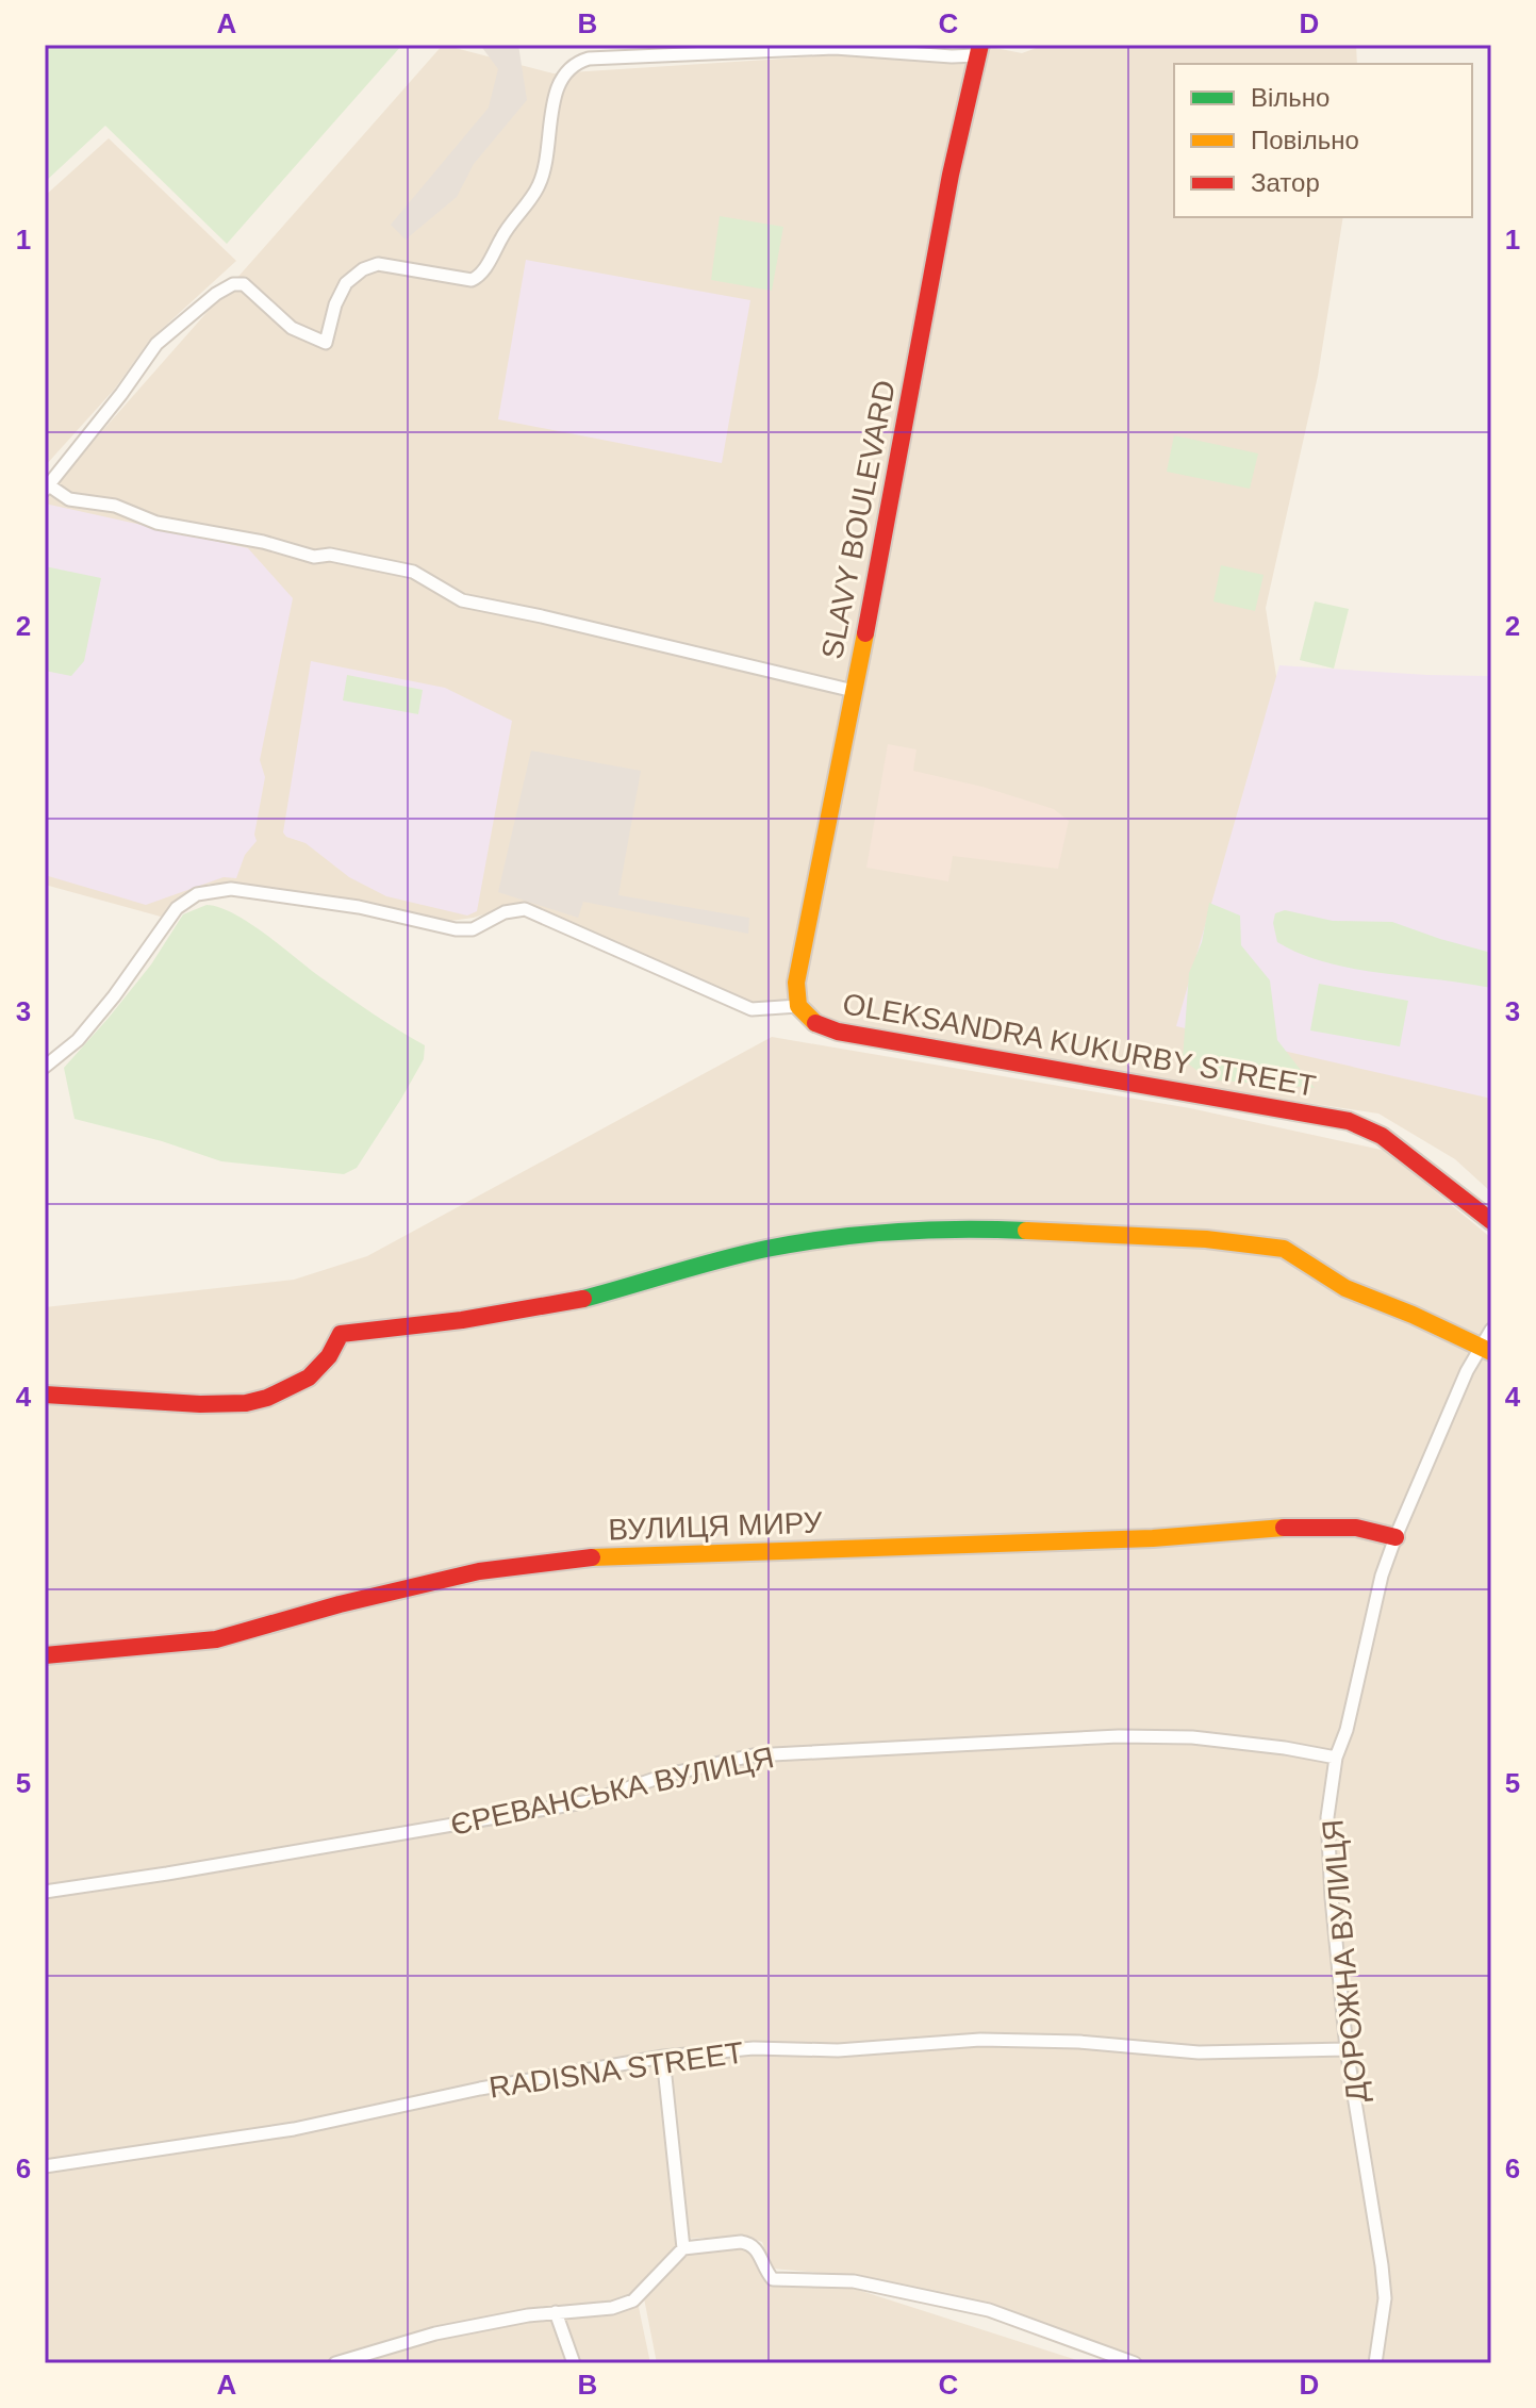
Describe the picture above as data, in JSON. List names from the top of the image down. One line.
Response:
{"streets":{"street":["SLAVY BOULEVARD","OLEKSANDRA KUKURBY STREET","ВУЛИЦЯ МИРУ","ЄРЕВАНСЬКА ВУЛИЦЯ","ДОРОЖНА ВУЛИЦЯ","RADISNA STREET"]},"crossings":[["SLAVY BOULEVARD","OLEKSANDRA KUKURBY STREET"],["ВУЛИЦЯ МИРУ","ДОРОЖНА ВУЛИЦЯ"],["ЄРЕВАНСЬКА ВУЛИЦЯ","ДОРОЖНА ВУЛИЦЯ"],["ДОРОЖНА ВУЛИЦЯ","RADISNA STREET"]],"legend":["Вільно","Повільно","Затор"],"grid":{"columns":["A","B","C","D"],"rows":["1","2","3","4","5","6"]}}
